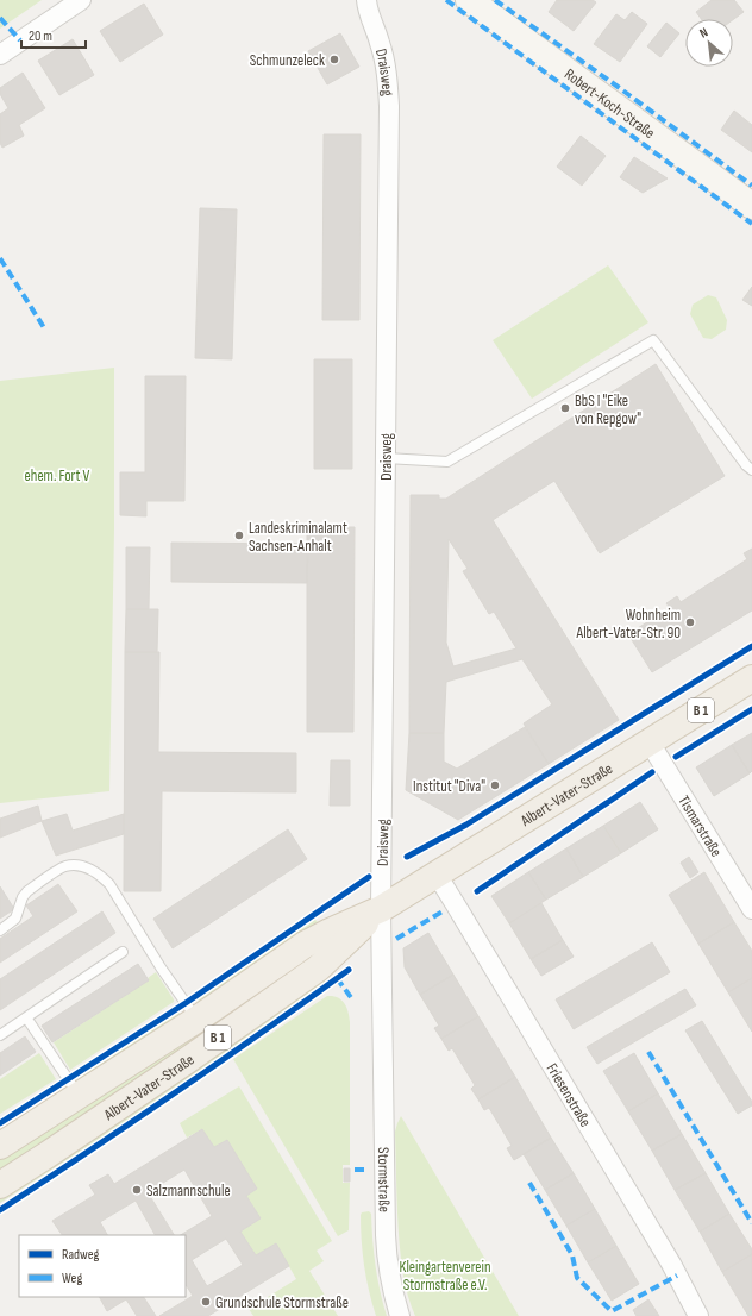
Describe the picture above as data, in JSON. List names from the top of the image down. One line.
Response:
{"streets":{"main road":["B 1","Albert-Vater-Straße"],"street":["Draisweg","Robert-Koch-Straße","Tismarstraße","Friesenstraße","Stormstraße"]},"crossings":[["Draisweg","Albert-Vater-Straße"],["Draisweg","Stormstraße"],["Albert-Vater-Straße","Tismarstraße"],["Albert-Vater-Straße","Friesenstraße"],["Albert-Vater-Straße","Stormstraße"]],"parks":["ehem. Fort V","Kleingartenverein Stormstraße e.V."],"places":["Schmunzeleck","BbS I \"Eike von Repgow\"","Landeskriminalamt Sachsen-Anhalt","Wohnheim Albert-Vater-Str. 90","Institut \"Diva\"","Salzmannschule","Grundschule Stormstraße"],"legend":["Radweg","Weg"],"scale_bar":"20 m","north":"top left"}
